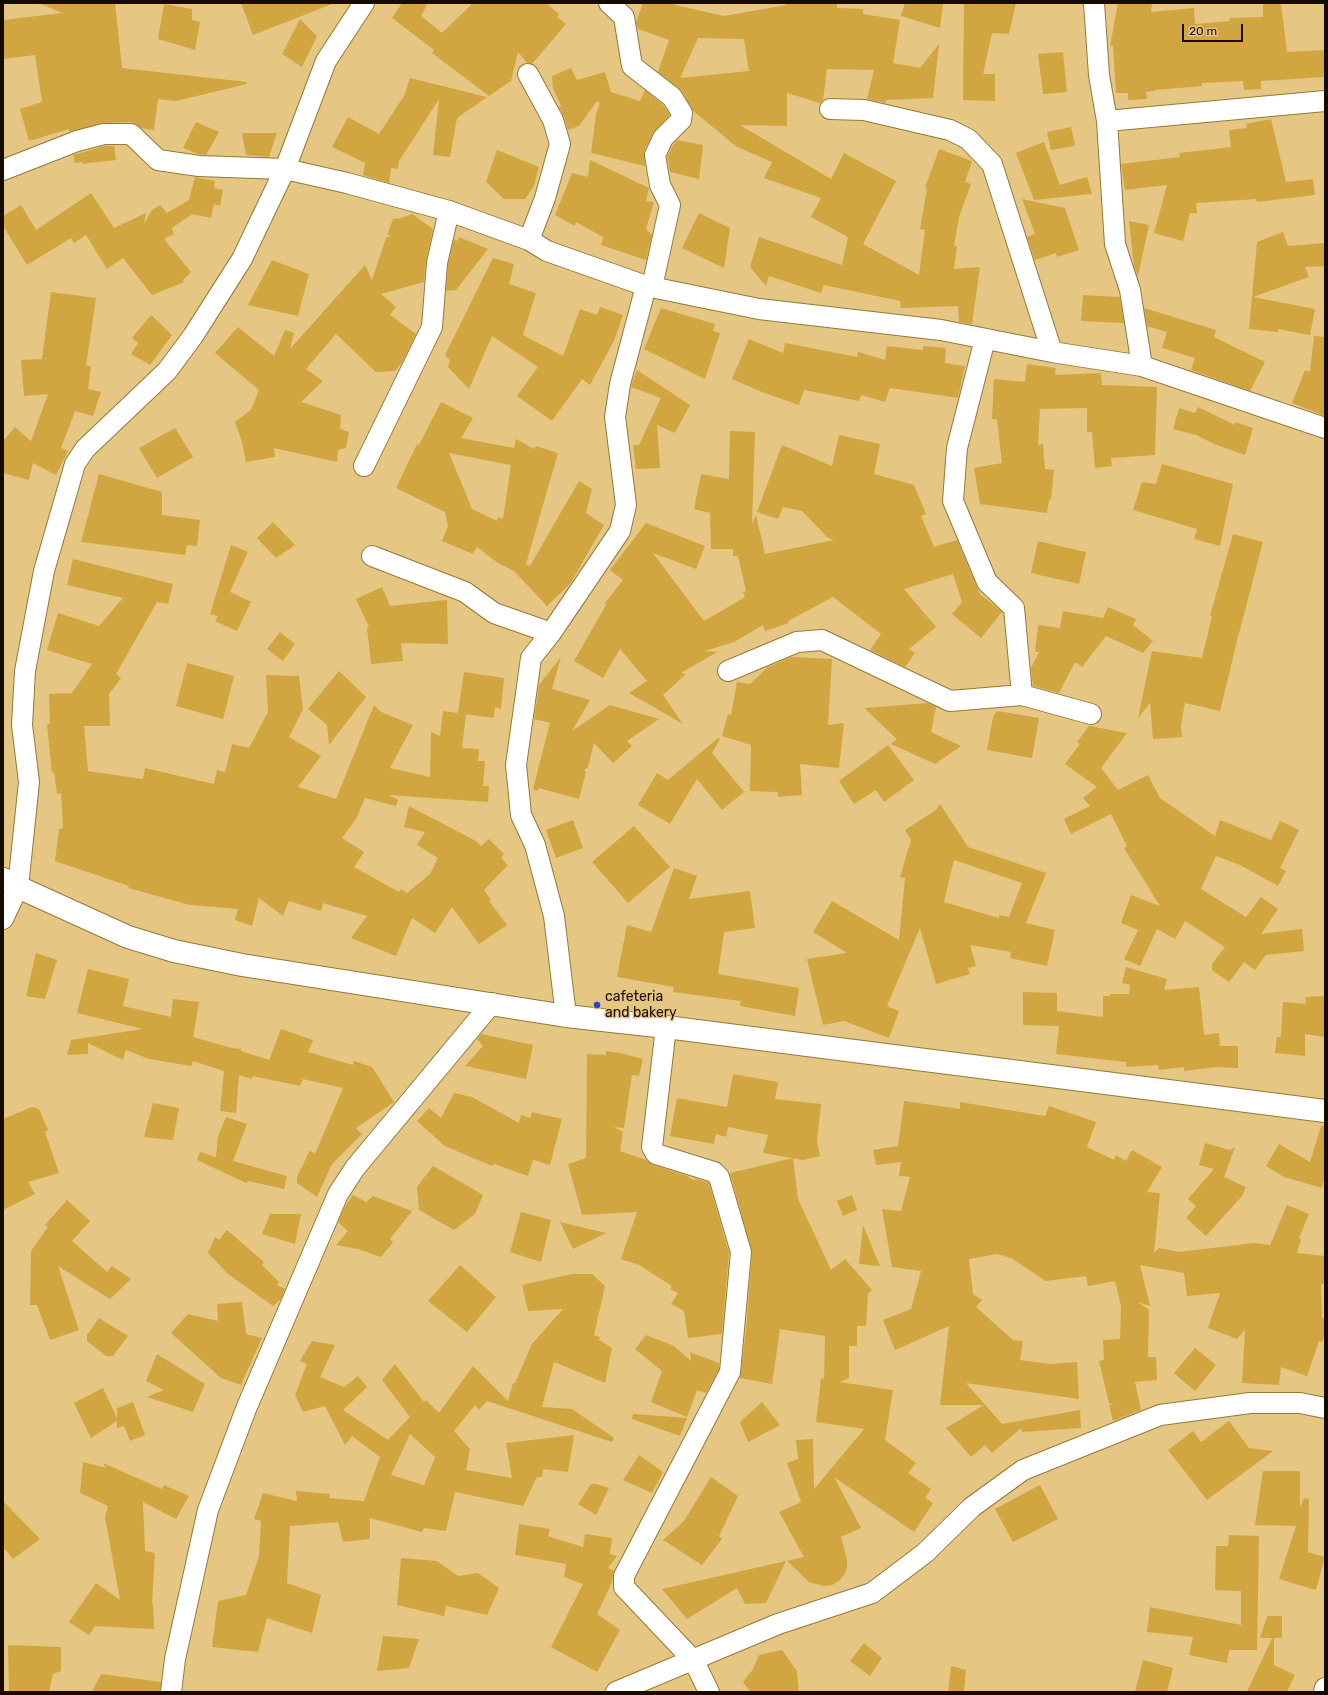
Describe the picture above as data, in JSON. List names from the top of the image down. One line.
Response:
{"places":["cafeteria and bakery"],"scale_bar":"20 m"}
